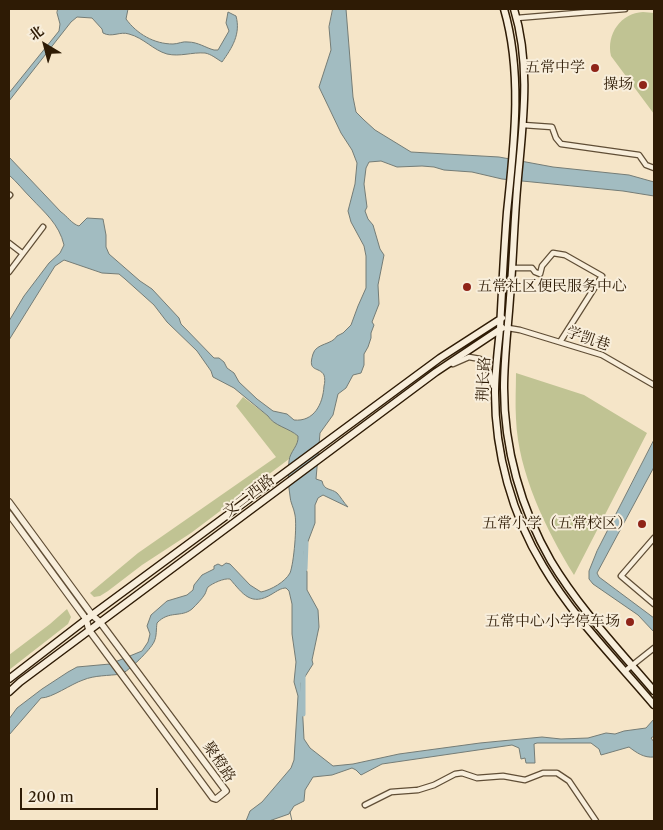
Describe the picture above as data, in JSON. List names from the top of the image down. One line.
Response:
{"streets":{"main road":["荆长路","文二西路"],"street":["学凯巷","聚橙路"]},"crossings":[["学凯巷","荆长路"],["荆长路","文二西路"],["文二西路","聚橙路"]],"places":["五常中学","操场","五常社区便民服务中心","五常小学（五常校区）","五常中心小学停车场"],"scale_bar":"200 m","north":"top left"}
